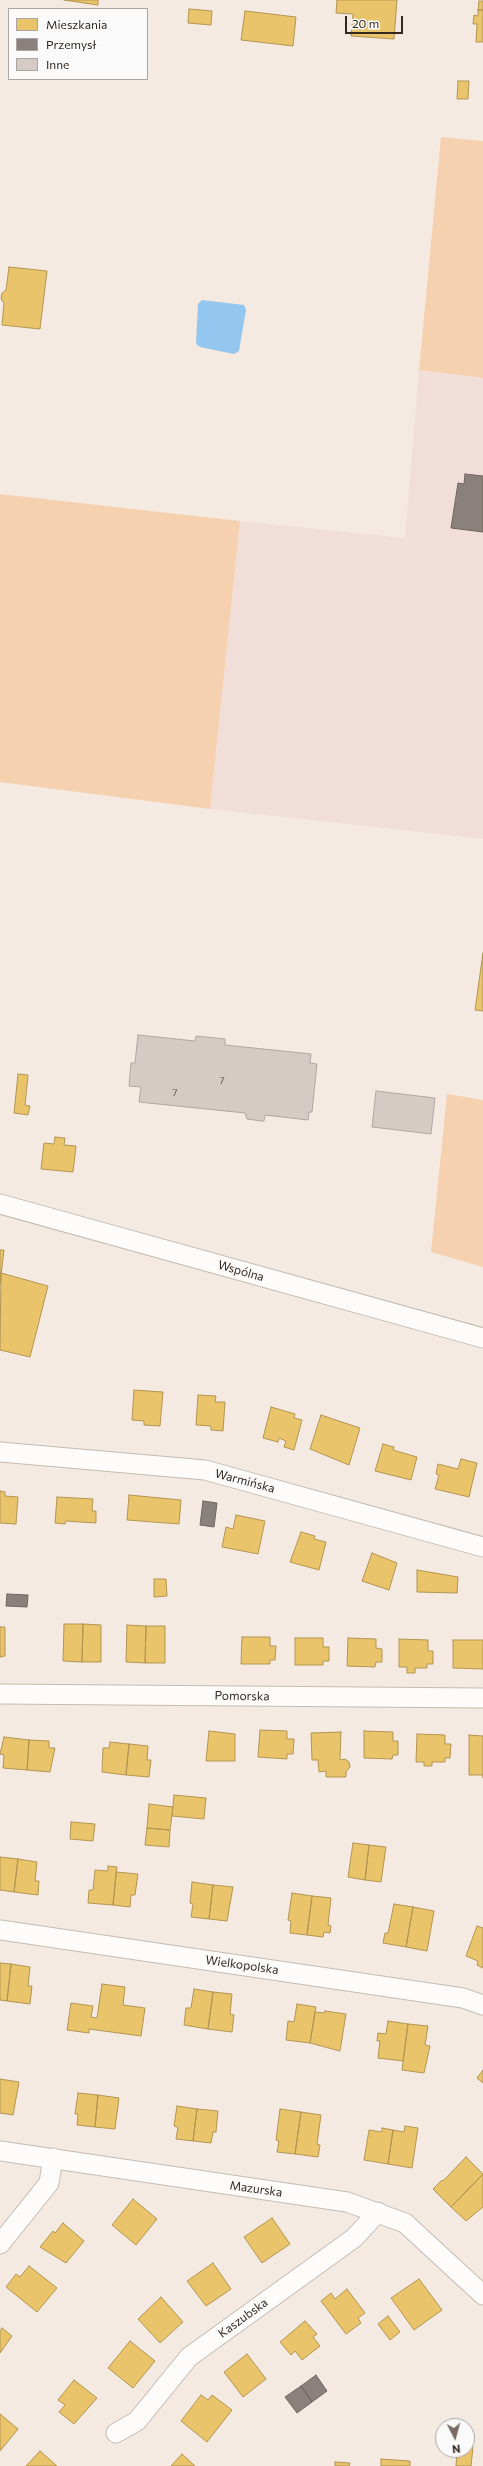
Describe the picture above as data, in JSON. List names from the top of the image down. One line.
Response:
{"streets":{"street":["Wspólna","Warmińska","Pomorska","Wielkopolska","Mazurska","Kaszubska"]},"crossings":[["Mazurska","Kaszubska"]],"house_numbers":["7","7"],"legend":["Mieszkania","Przemysł","Inne"],"scale_bar":"20 m","north":"bottom"}
